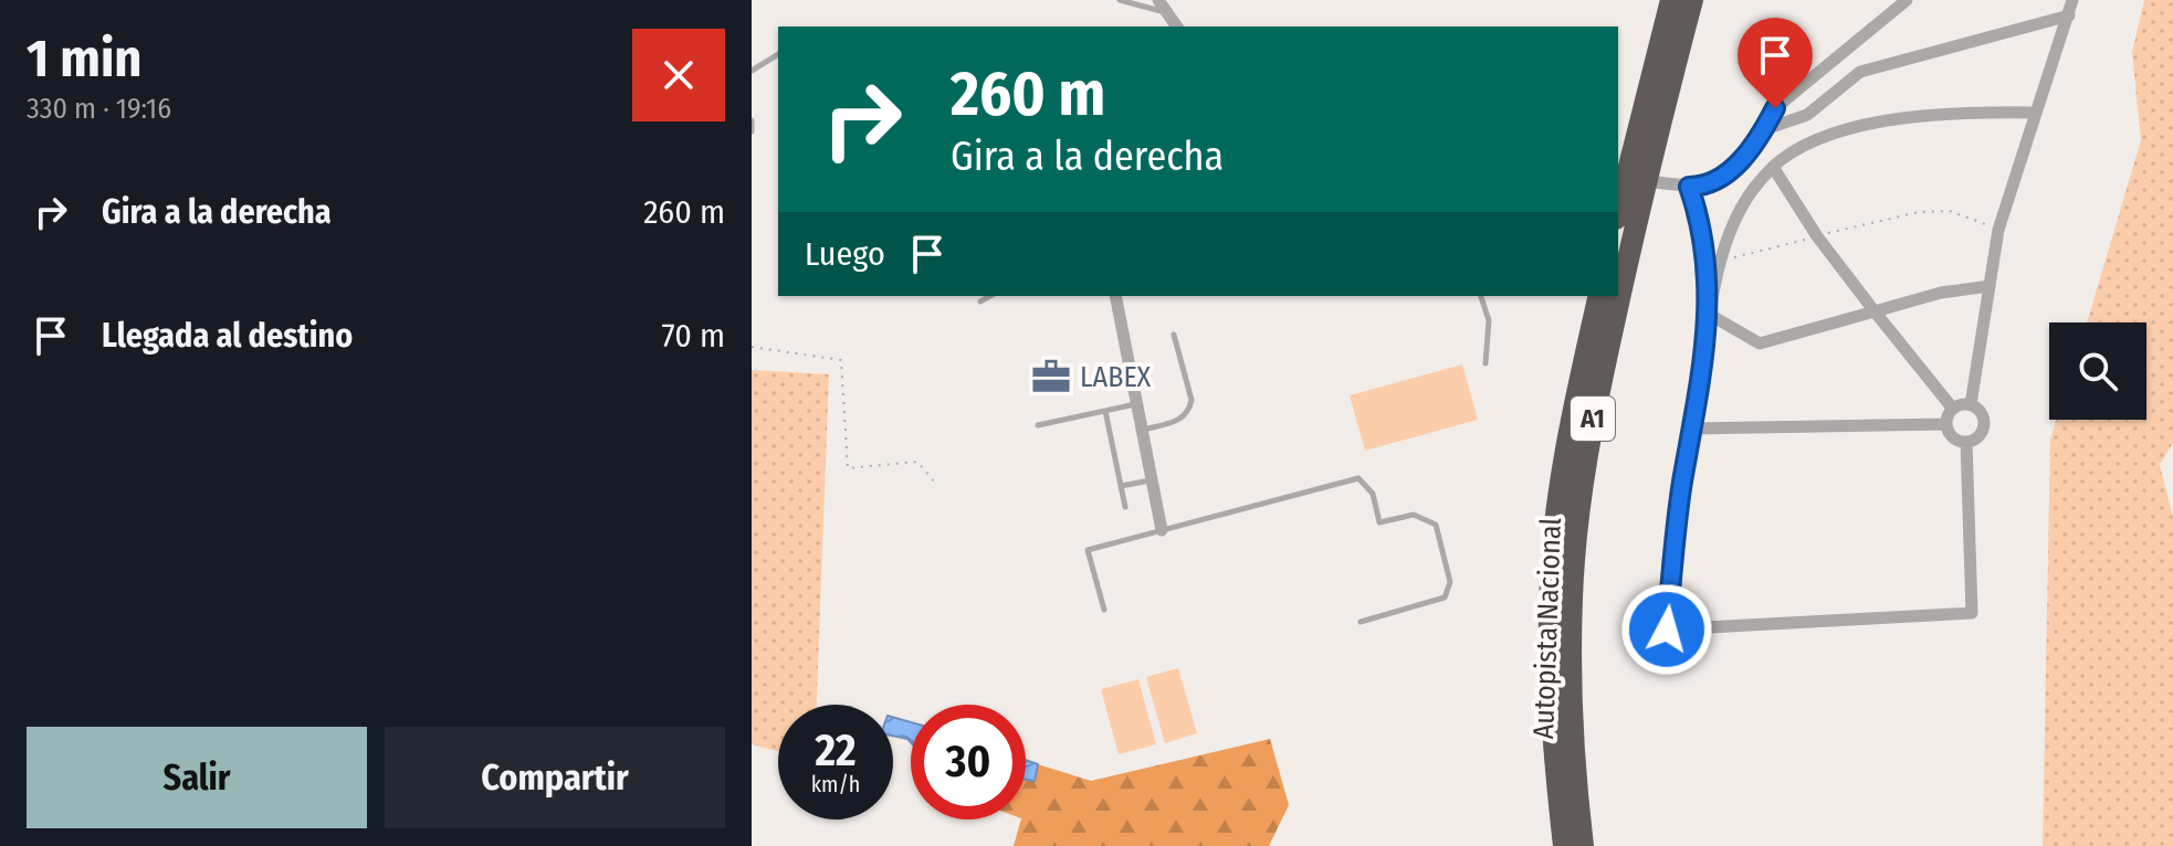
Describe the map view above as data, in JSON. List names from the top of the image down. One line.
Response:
{"streets":{"highway":["A1","Autopista Nacional"]},"places":{"office":["LABEX"]},"page":{"heading":["1 min","330 m · 19:16"],"turn":["260 m","Gira a la derecha"],"list":[{"name":"Gira a la derecha","value":"260 m"},{"name":"Llegada al destino","value":"70 m"}],"then":"Luego","speed":"22 km/h","limit":"30","buttons":["Salir","Compartir"]}}
